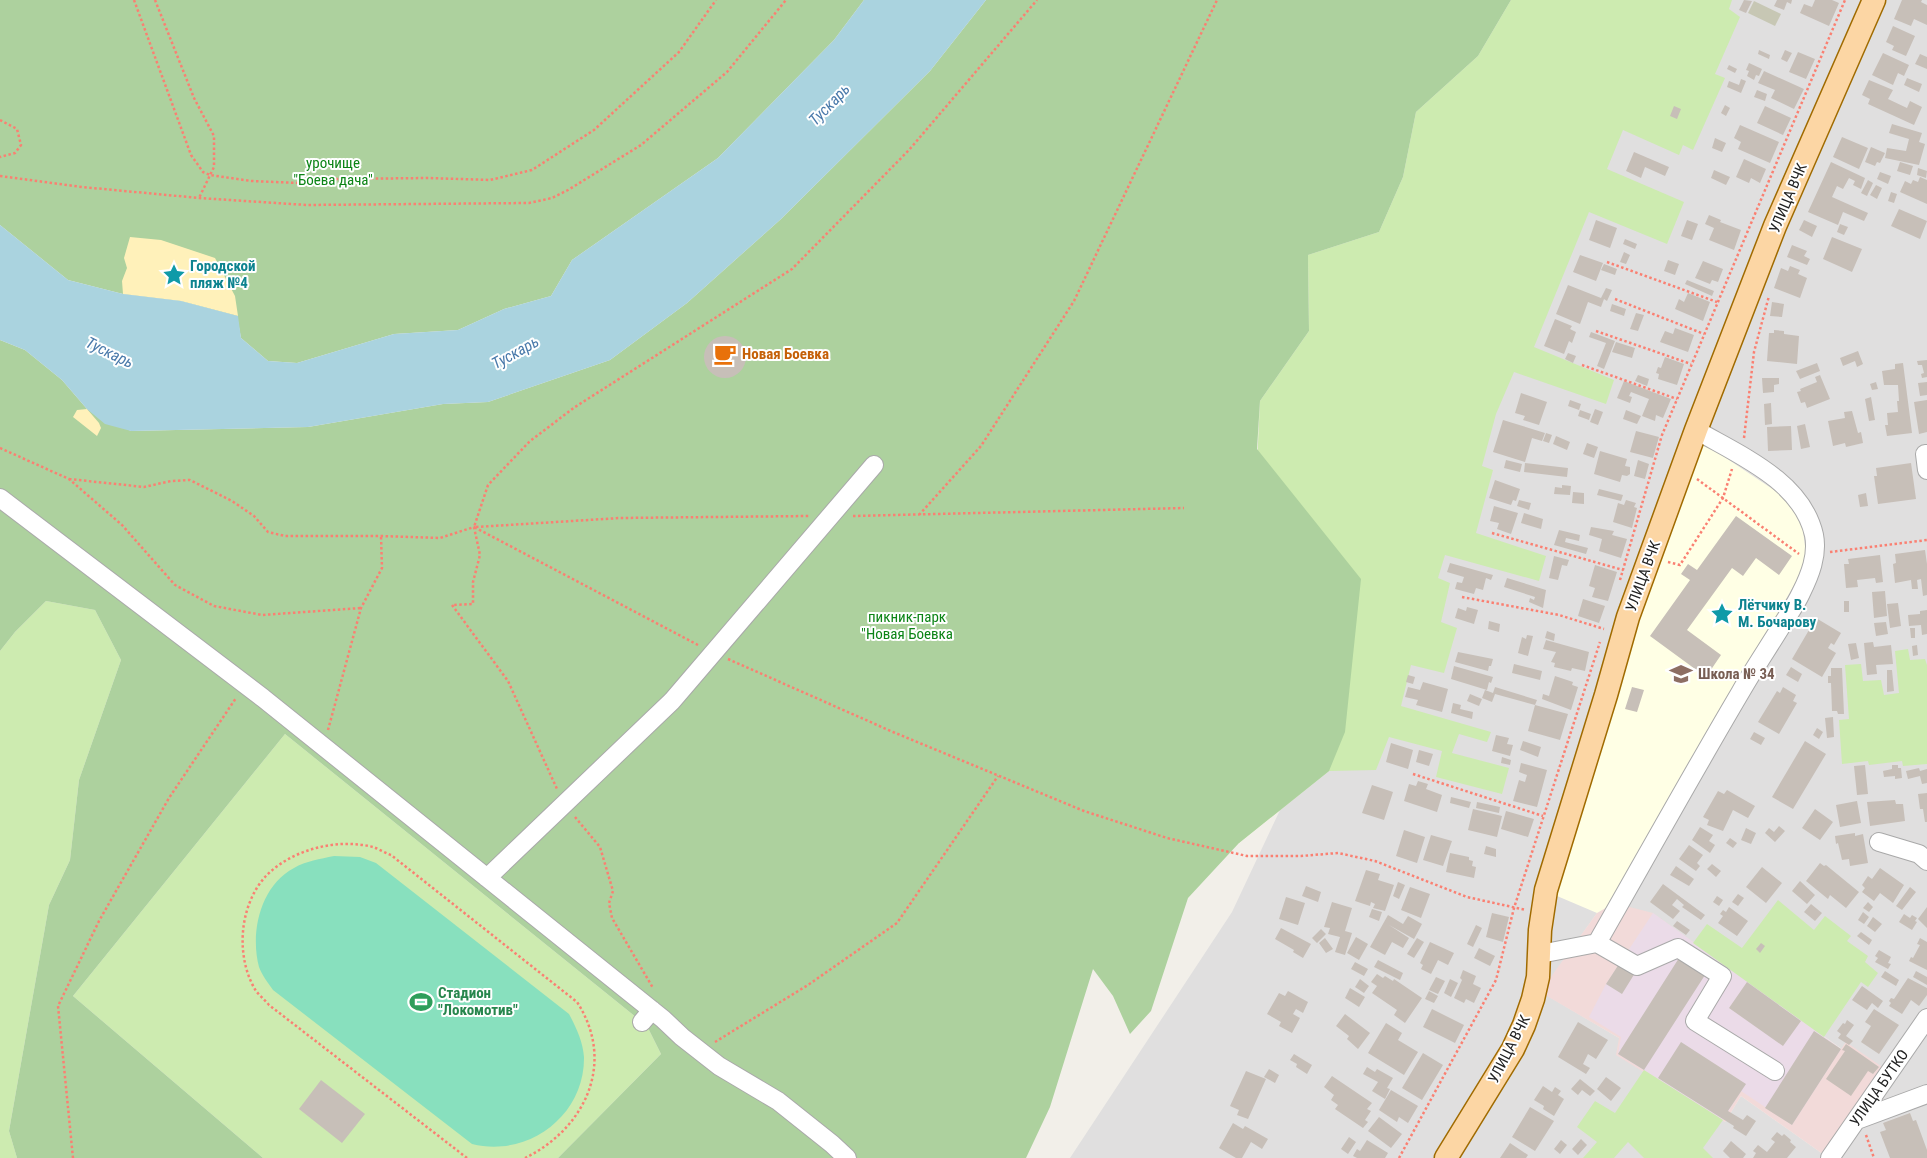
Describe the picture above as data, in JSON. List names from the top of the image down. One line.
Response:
{"streets":{"main road":["УЛИЦА ВЧК"],"lane":["УЛИЦА БУТКО"]},"water":["Тускарь"],"parks":["урочище \"Боева дача\"","пикник-парк \"Новая Боевка"],"places":{"place":["Городской пляж №4","Лётчику В. М. Бочарову"],"cafe":["Новая Боевка"],"school or university":["Школа № 34"],"sports":["Стадион \"Локомотив\""]}}
